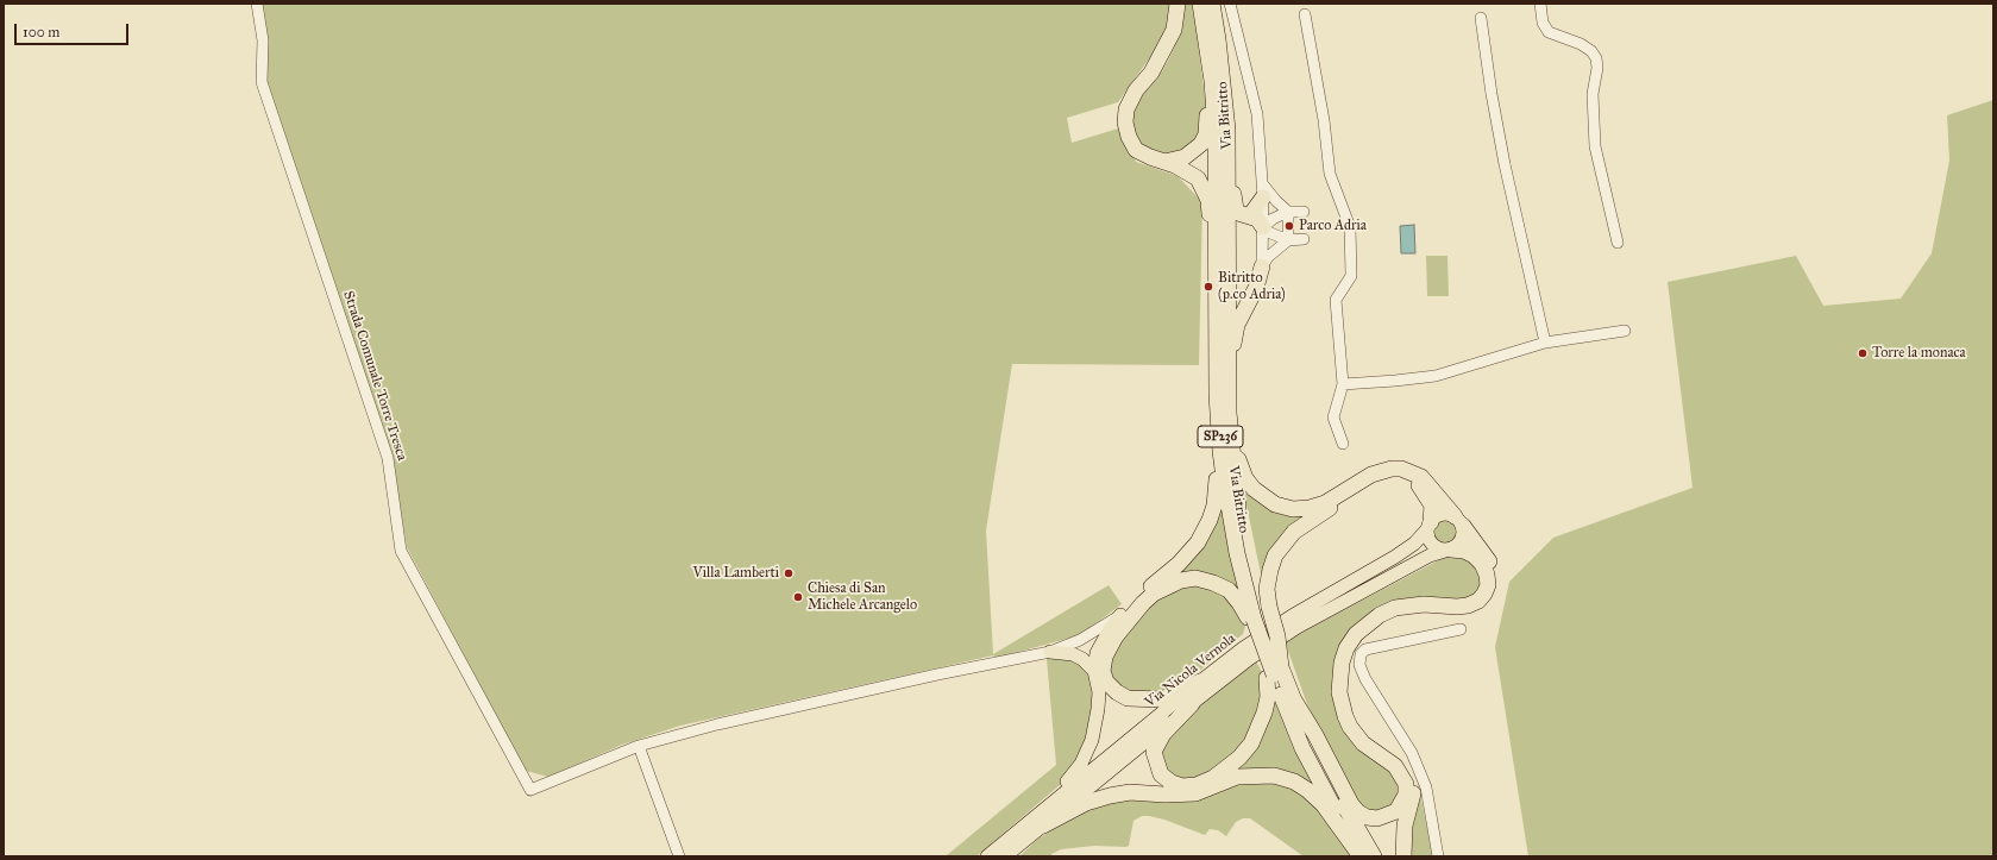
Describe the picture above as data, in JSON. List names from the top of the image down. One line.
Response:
{"streets":{"highway":["Via Bitritto","SP236"],"main road":["Via Nicola Vernola"],"street":["Strada Comunale Torre Tresca"]},"places":["Parco Adria","Bitritto (p.co Adria)","Torre la monaca","Villa Lamberti","Chiesa di San Michele Arcangelo"],"scale_bar":"100 m"}
